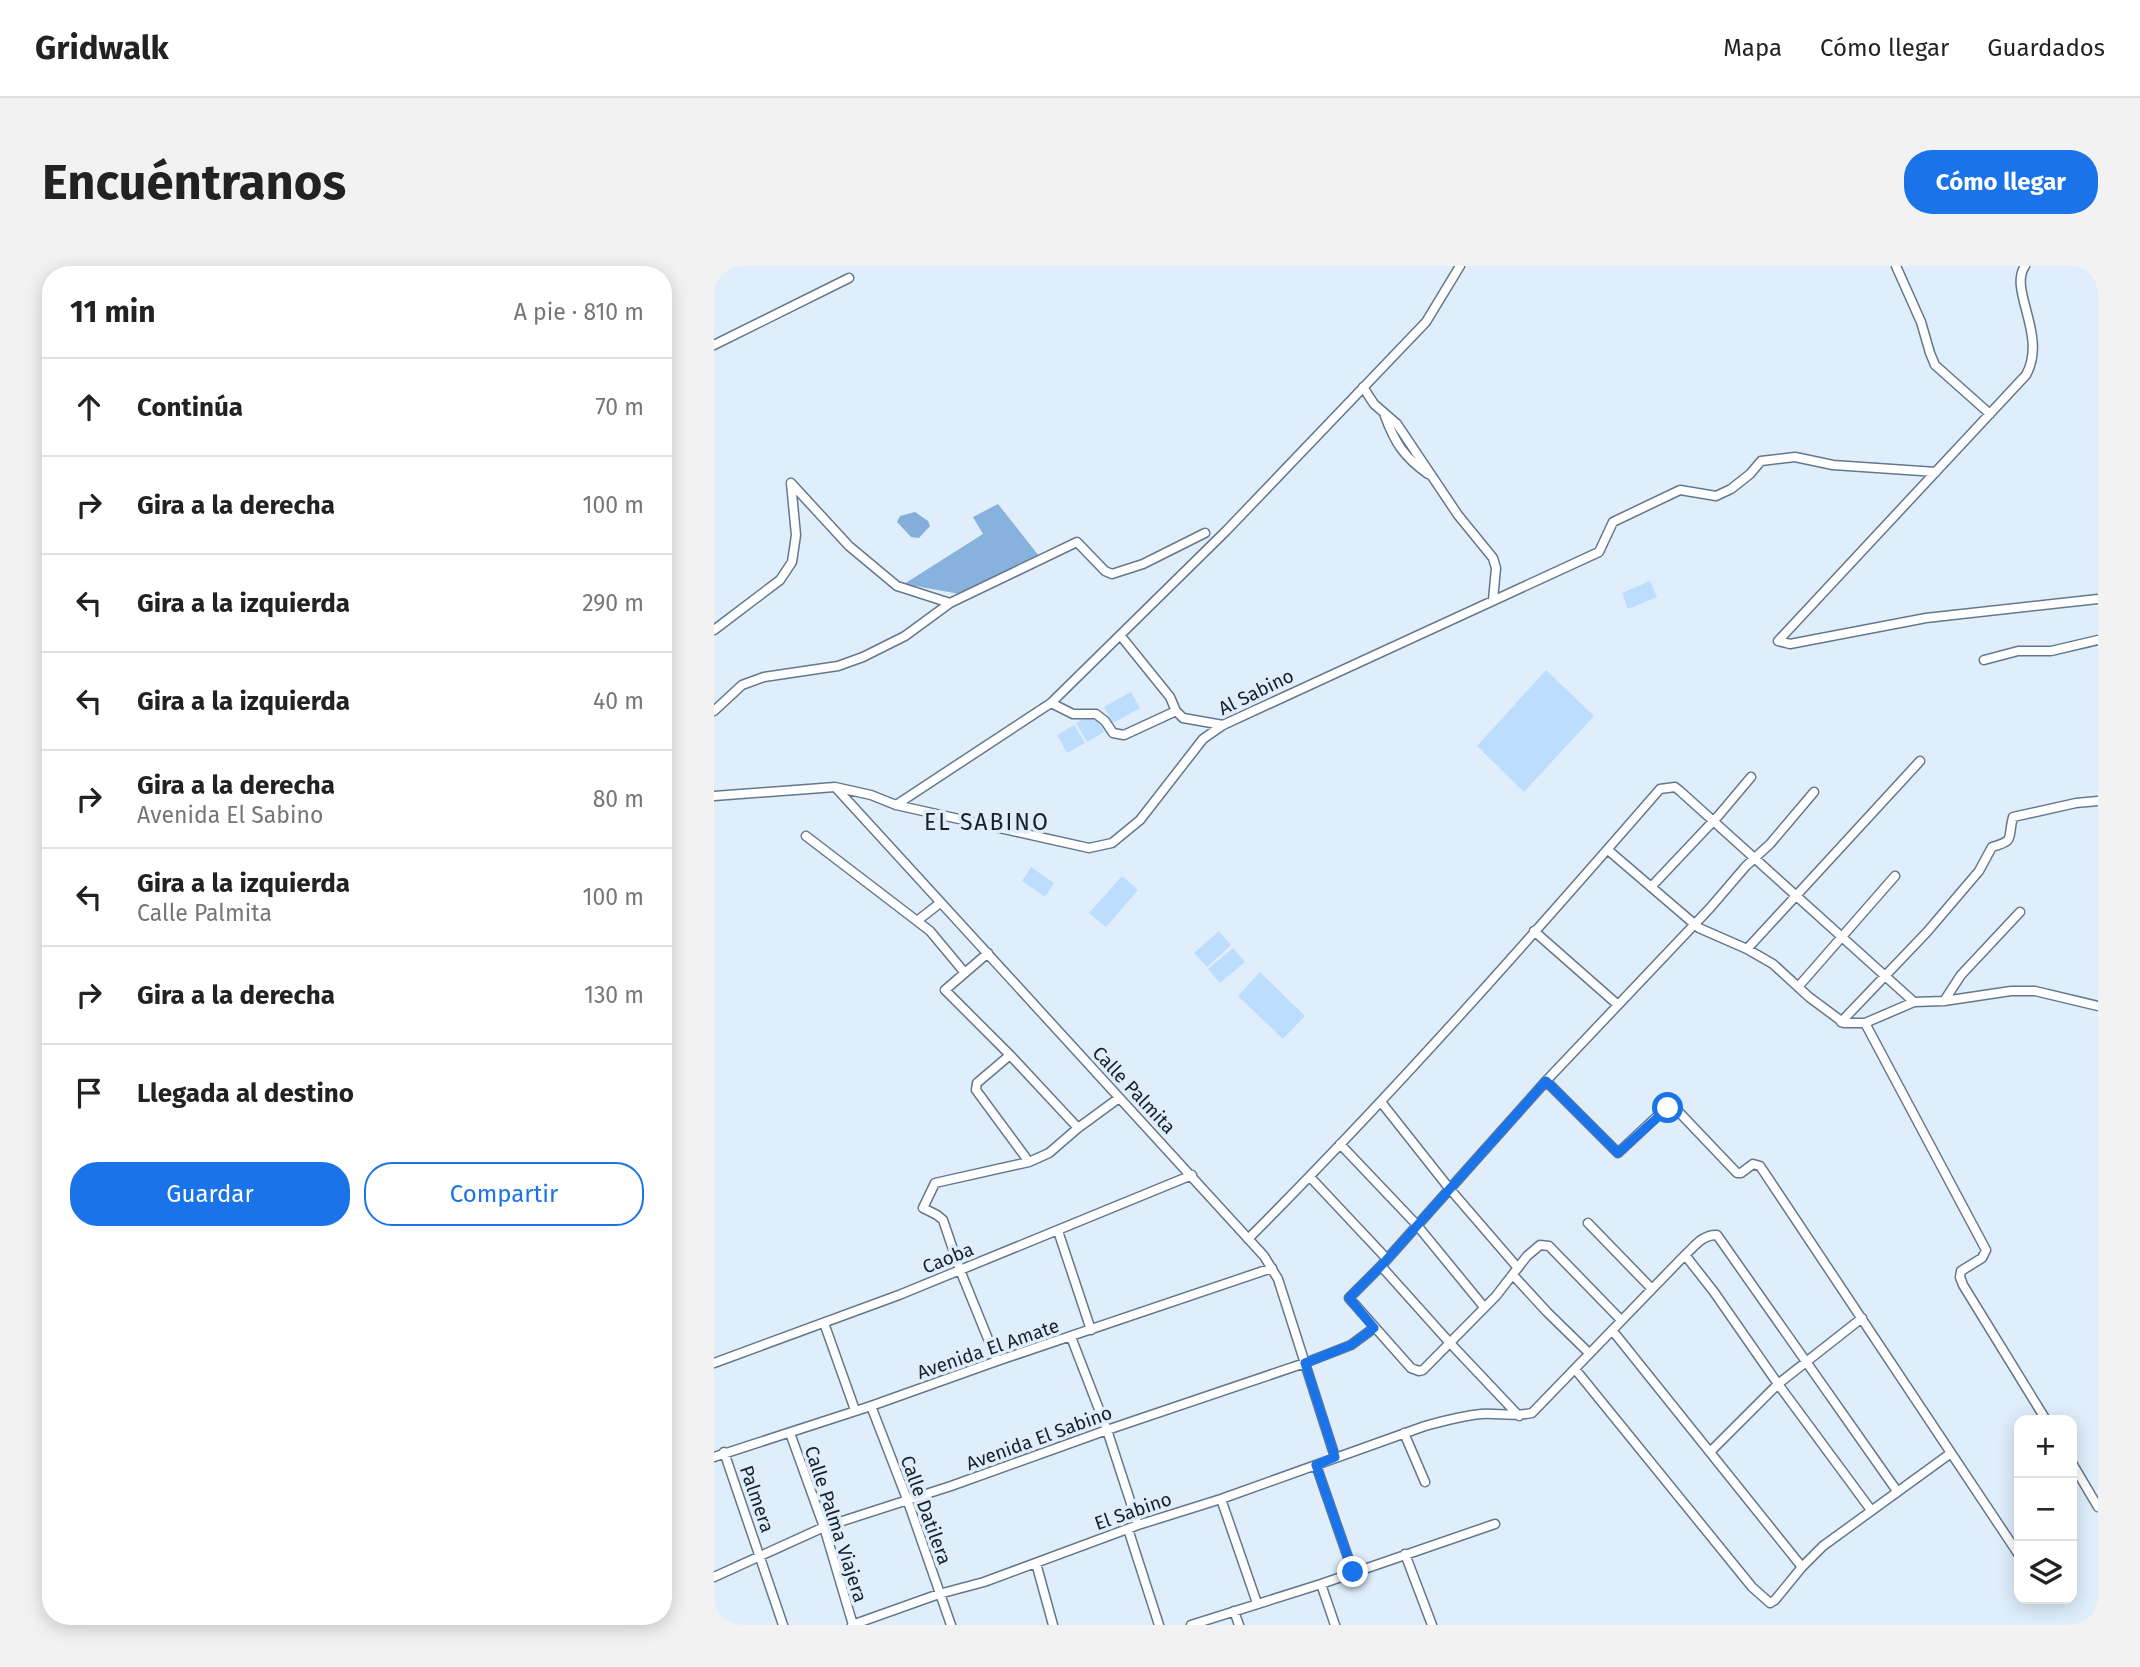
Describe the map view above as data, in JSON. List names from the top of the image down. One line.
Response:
{"streets":{"street":["Al Sabino","Calle Palmita","Caoba","Avenida El Amate","Avenida El Sabino","Palmera","Calle Datilera","El Sabino","Calle Palma Viajera"]},"crossings":[["Al Sabino","Calle Palmita"],["Calle Palmita","Caoba"],["Calle Palmita","Avenida El Amate"],["Calle Palmita","Avenida El Sabino"],["Calle Palmita","El Sabino"],["Avenida El Amate","Palmera"],["Avenida El Amate","Calle Datilera"],["Avenida El Amate","Calle Palma Viajera"],["Avenida El Sabino","Palmera"],["Avenida El Sabino","Calle Datilera"],["Avenida El Sabino","Calle Palma Viajera"],["Calle Datilera","El Sabino"],["El Sabino","Calle Palma Viajera"]],"districts":["EL SABINO"],"page":{"header":"Gridwalk","nav":["Mapa","Cómo llegar","Guardados"],"buttons":["Cómo llegar",["Guardar","Compartir"]],"title":"Encuéntranos","heading":["11 min","A pie · 810 m"],"list":[["Continúa","70 m"],["Gira a la derecha","100 m"],["Gira a la izquierda","290 m"],["Gira a la izquierda","40 m"],["Gira a la derecha","Avenida El Sabino","80 m"],["Gira a la izquierda","Calle Palmita","100 m"],["Gira a la derecha","130 m"],"Llegada al destino"],"map_buttons":["+","−"]}}
